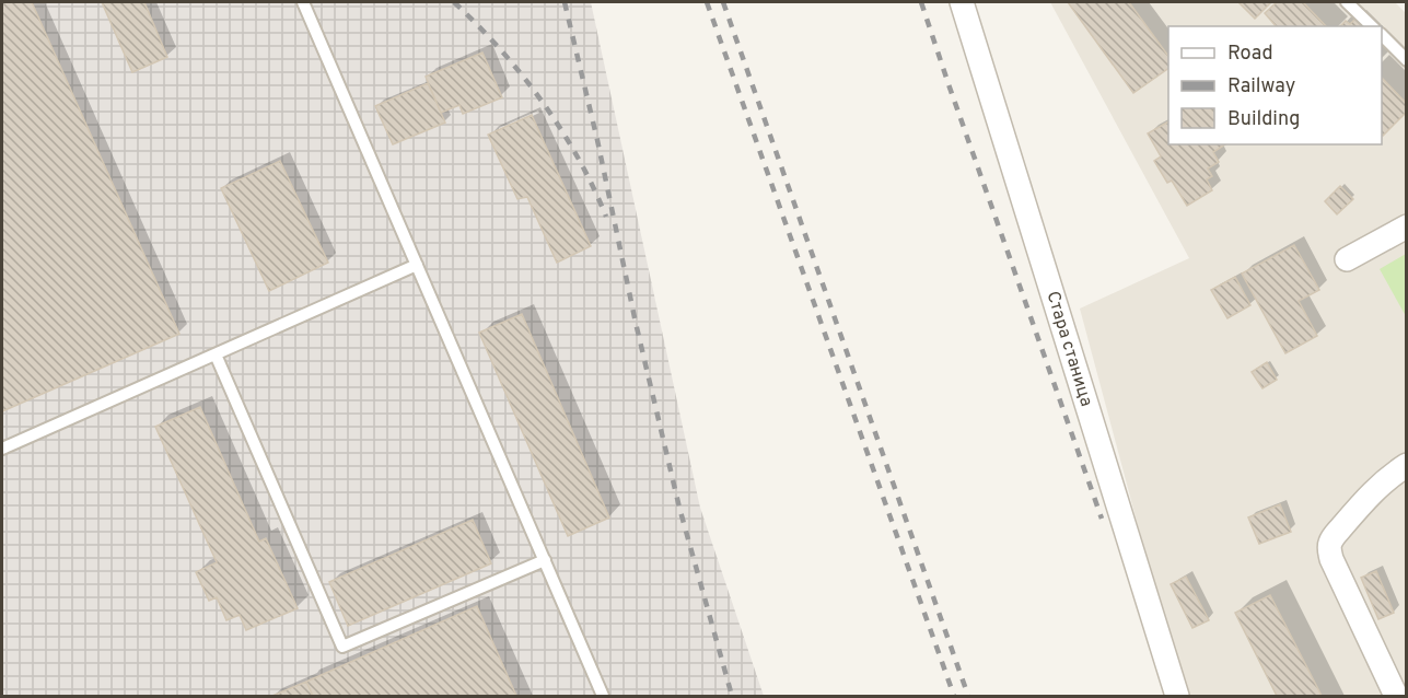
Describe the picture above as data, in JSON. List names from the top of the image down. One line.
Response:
{"streets":{"street":["Стара станица"]},"legend":["Road","Railway","Building"]}
